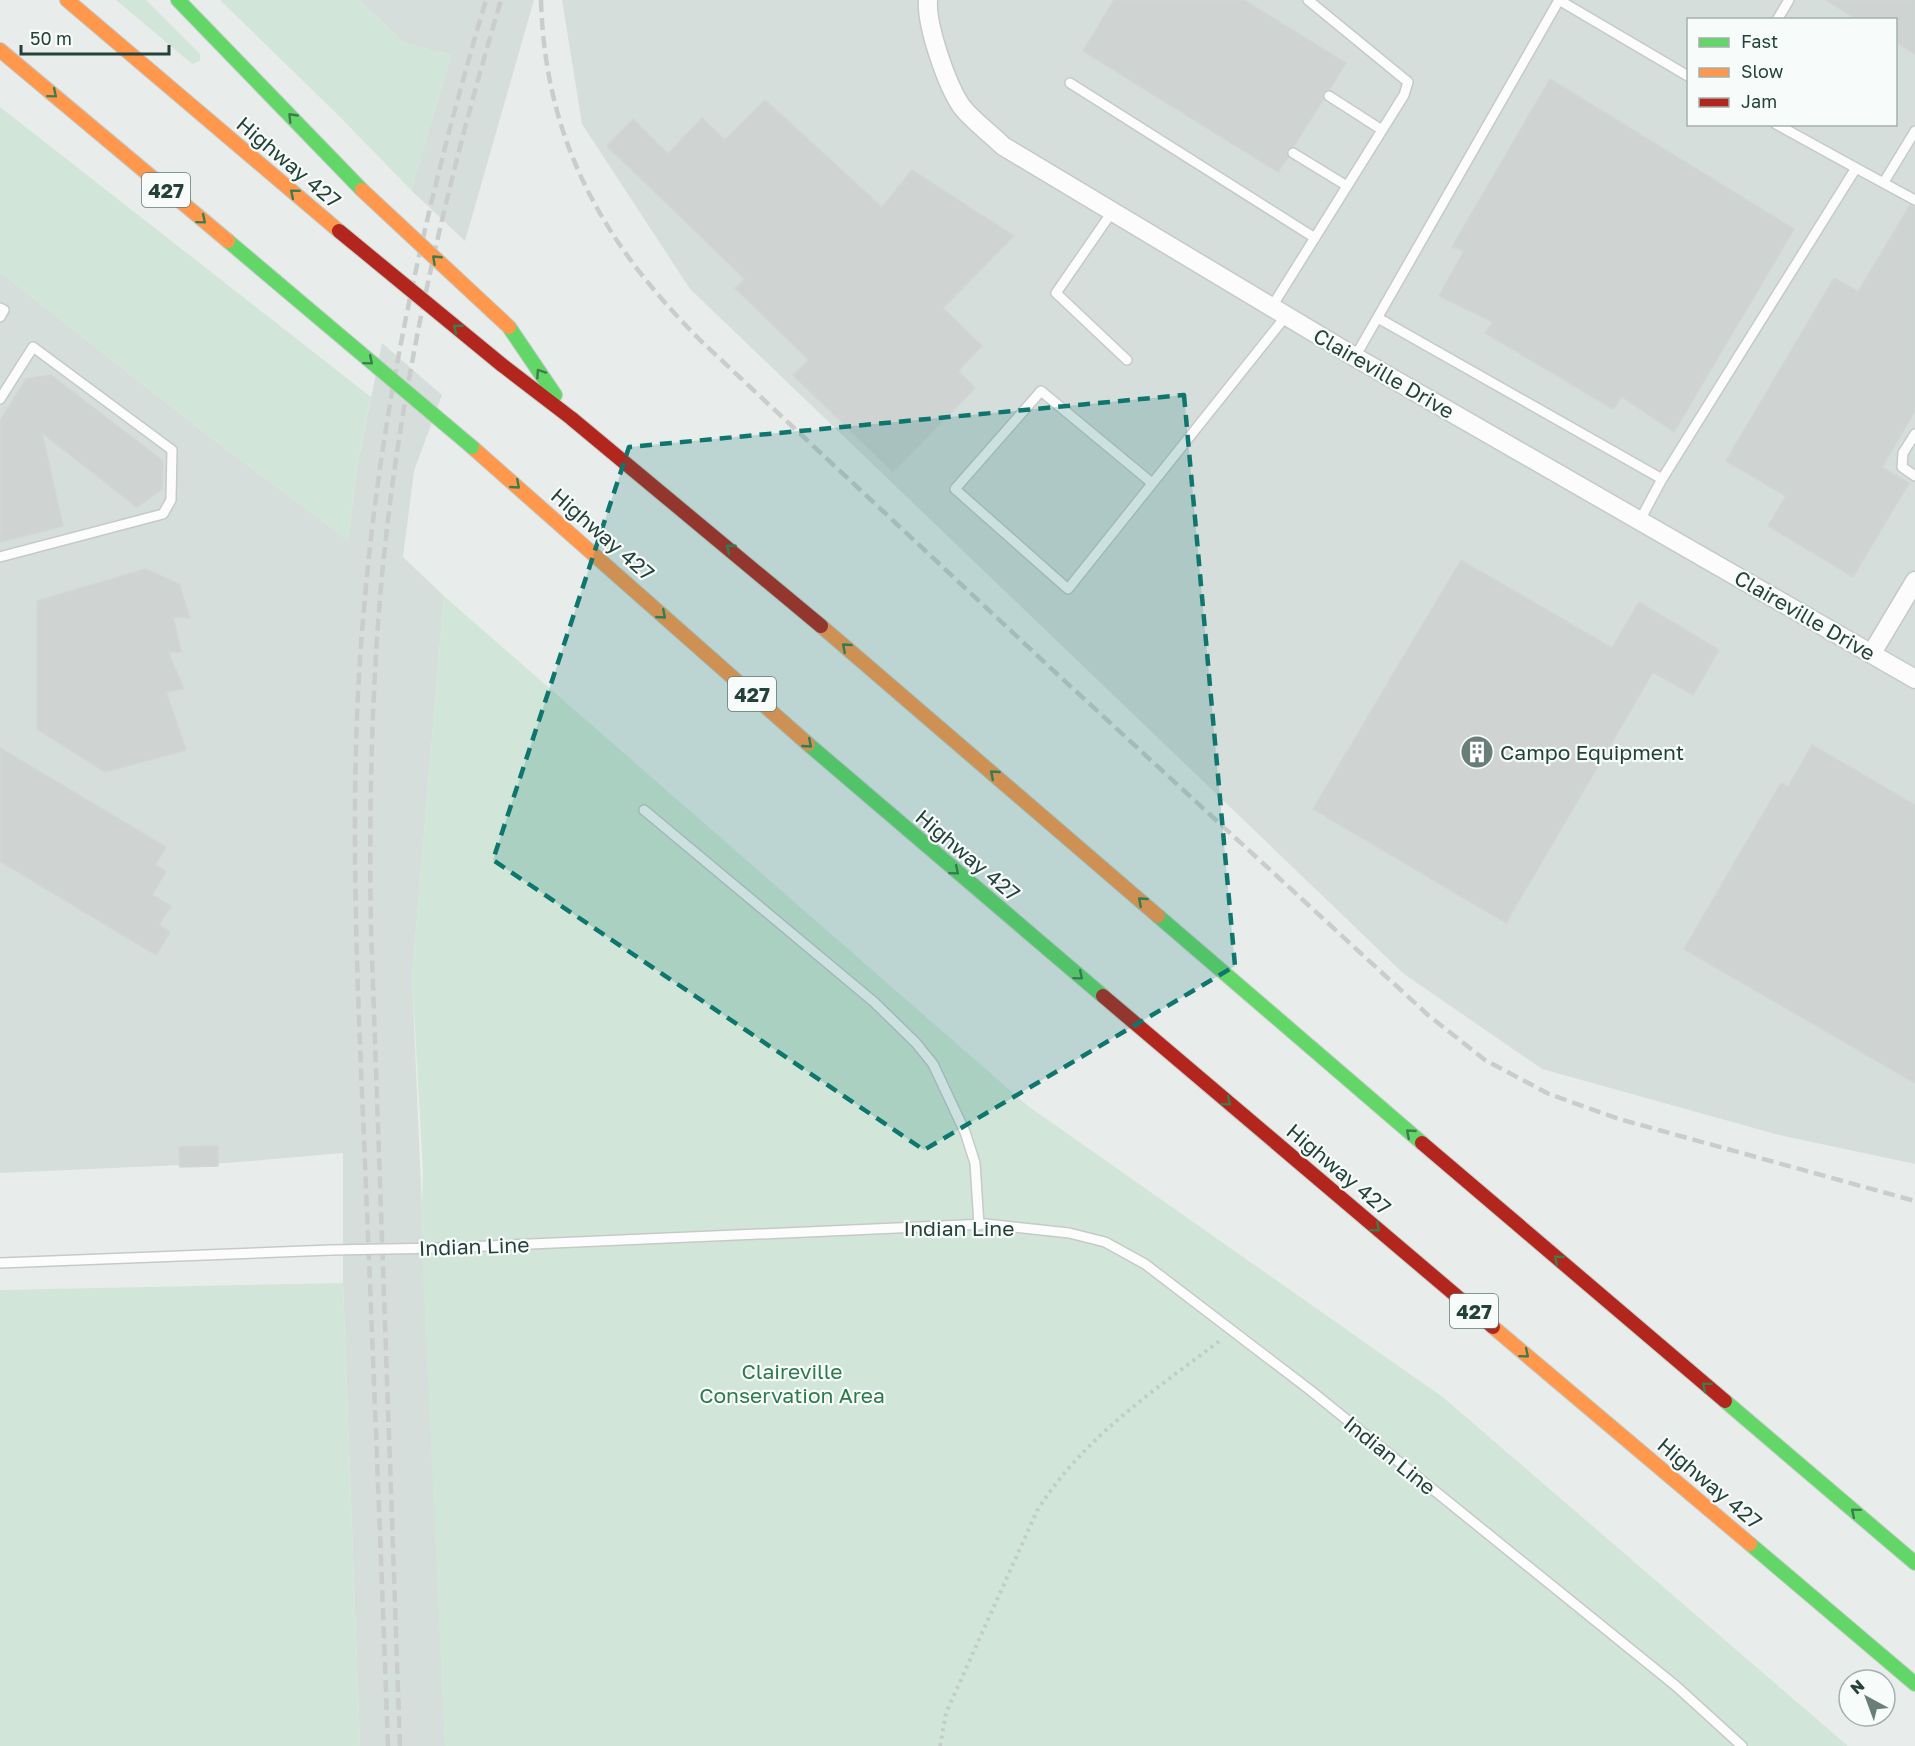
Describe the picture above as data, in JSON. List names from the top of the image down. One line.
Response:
{"streets":{"highway":["Highway 427","427"],"street":["Claireville Drive"],"lane":["Indian Line"]},"parks":["Claireville Conservation Area"],"places":{"building":["Campo Equipment"]},"legend":["Fast","Slow","Jam"],"scale_bar":"50 m","north":"top left"}
